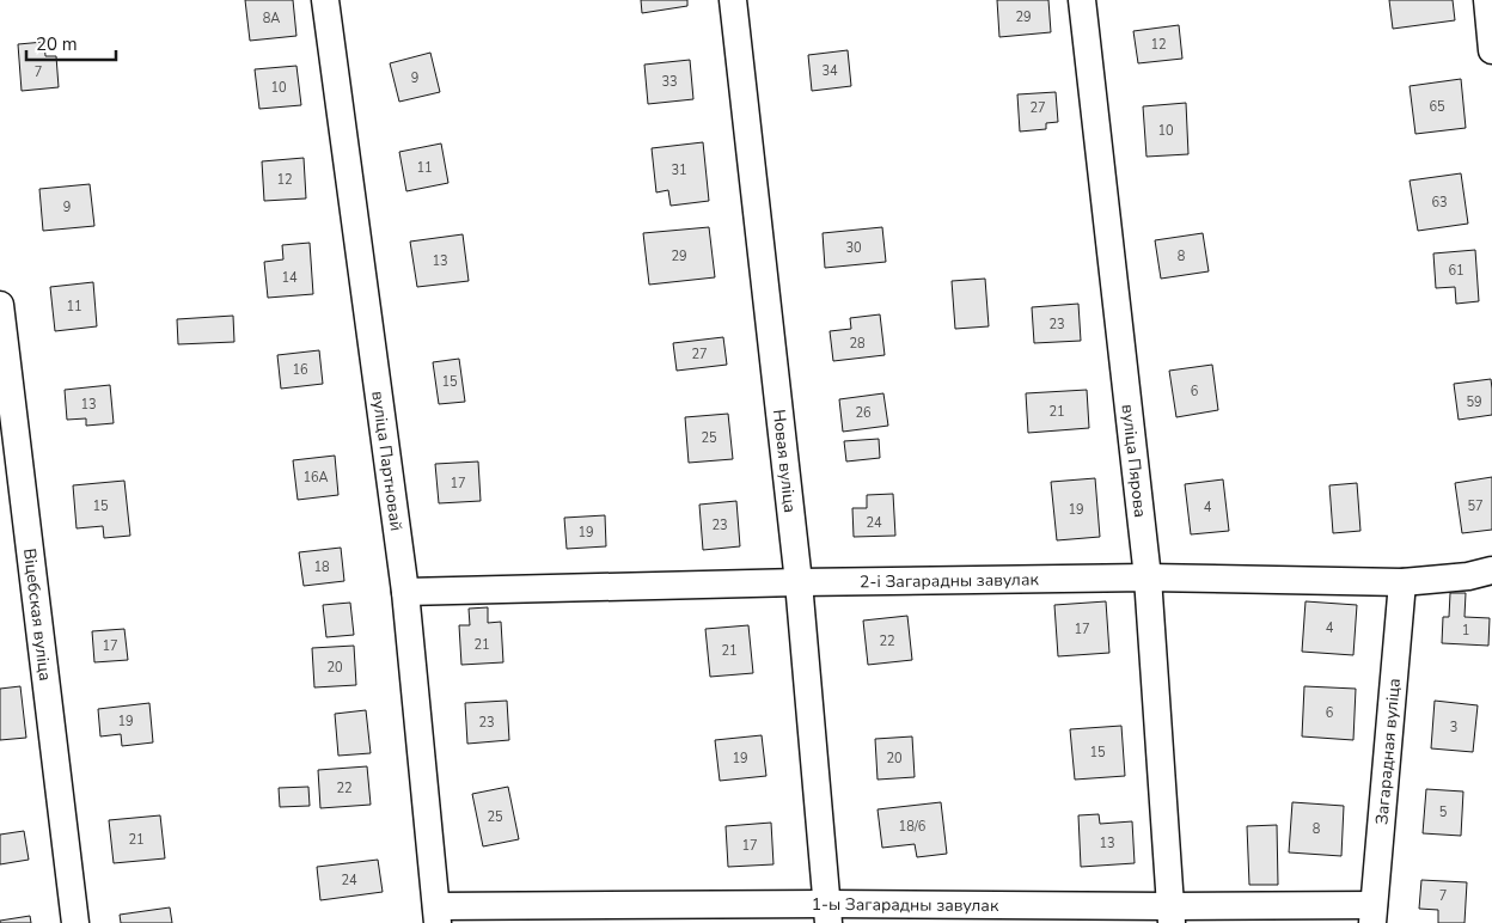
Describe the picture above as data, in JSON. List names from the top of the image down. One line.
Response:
{"streets":{"street":["вуліца Партновай","вуліца Пярова","Новая вуліца","2-і Загарадны завулак","Віцебская вуліца","Загарадная вуліца","1-ы Загарадны завулак"]},"crossings":[["вуліца Партновай","2-і Загарадны завулак"],["вуліца Партновай","1-ы Загарадны завулак"],["вуліца Пярова","2-і Загарадны завулак"],["вуліца Пярова","1-ы Загарадны завулак"],["Новая вуліца","2-і Загарадны завулак"],["Новая вуліца","1-ы Загарадны завулак"],["2-і Загарадны завулак","Загарадная вуліца"],["Загарадная вуліца","1-ы Загарадны завулак"]],"house_numbers":["29","8А","12","34","7","9","33","10","65","27","10","11","31","12","63","9","30","29","8","13","61","14","11","23","28","27","16","15","6","59","13","21","26","25","16А","17","15","57","4","19","24","23","19","18","4","17","1","22","21","17","21","20","6","19","23","3","15","19","20","22","5","25","18/6","8","21","13","17","24","7"],"scale_bar":"20 m"}
